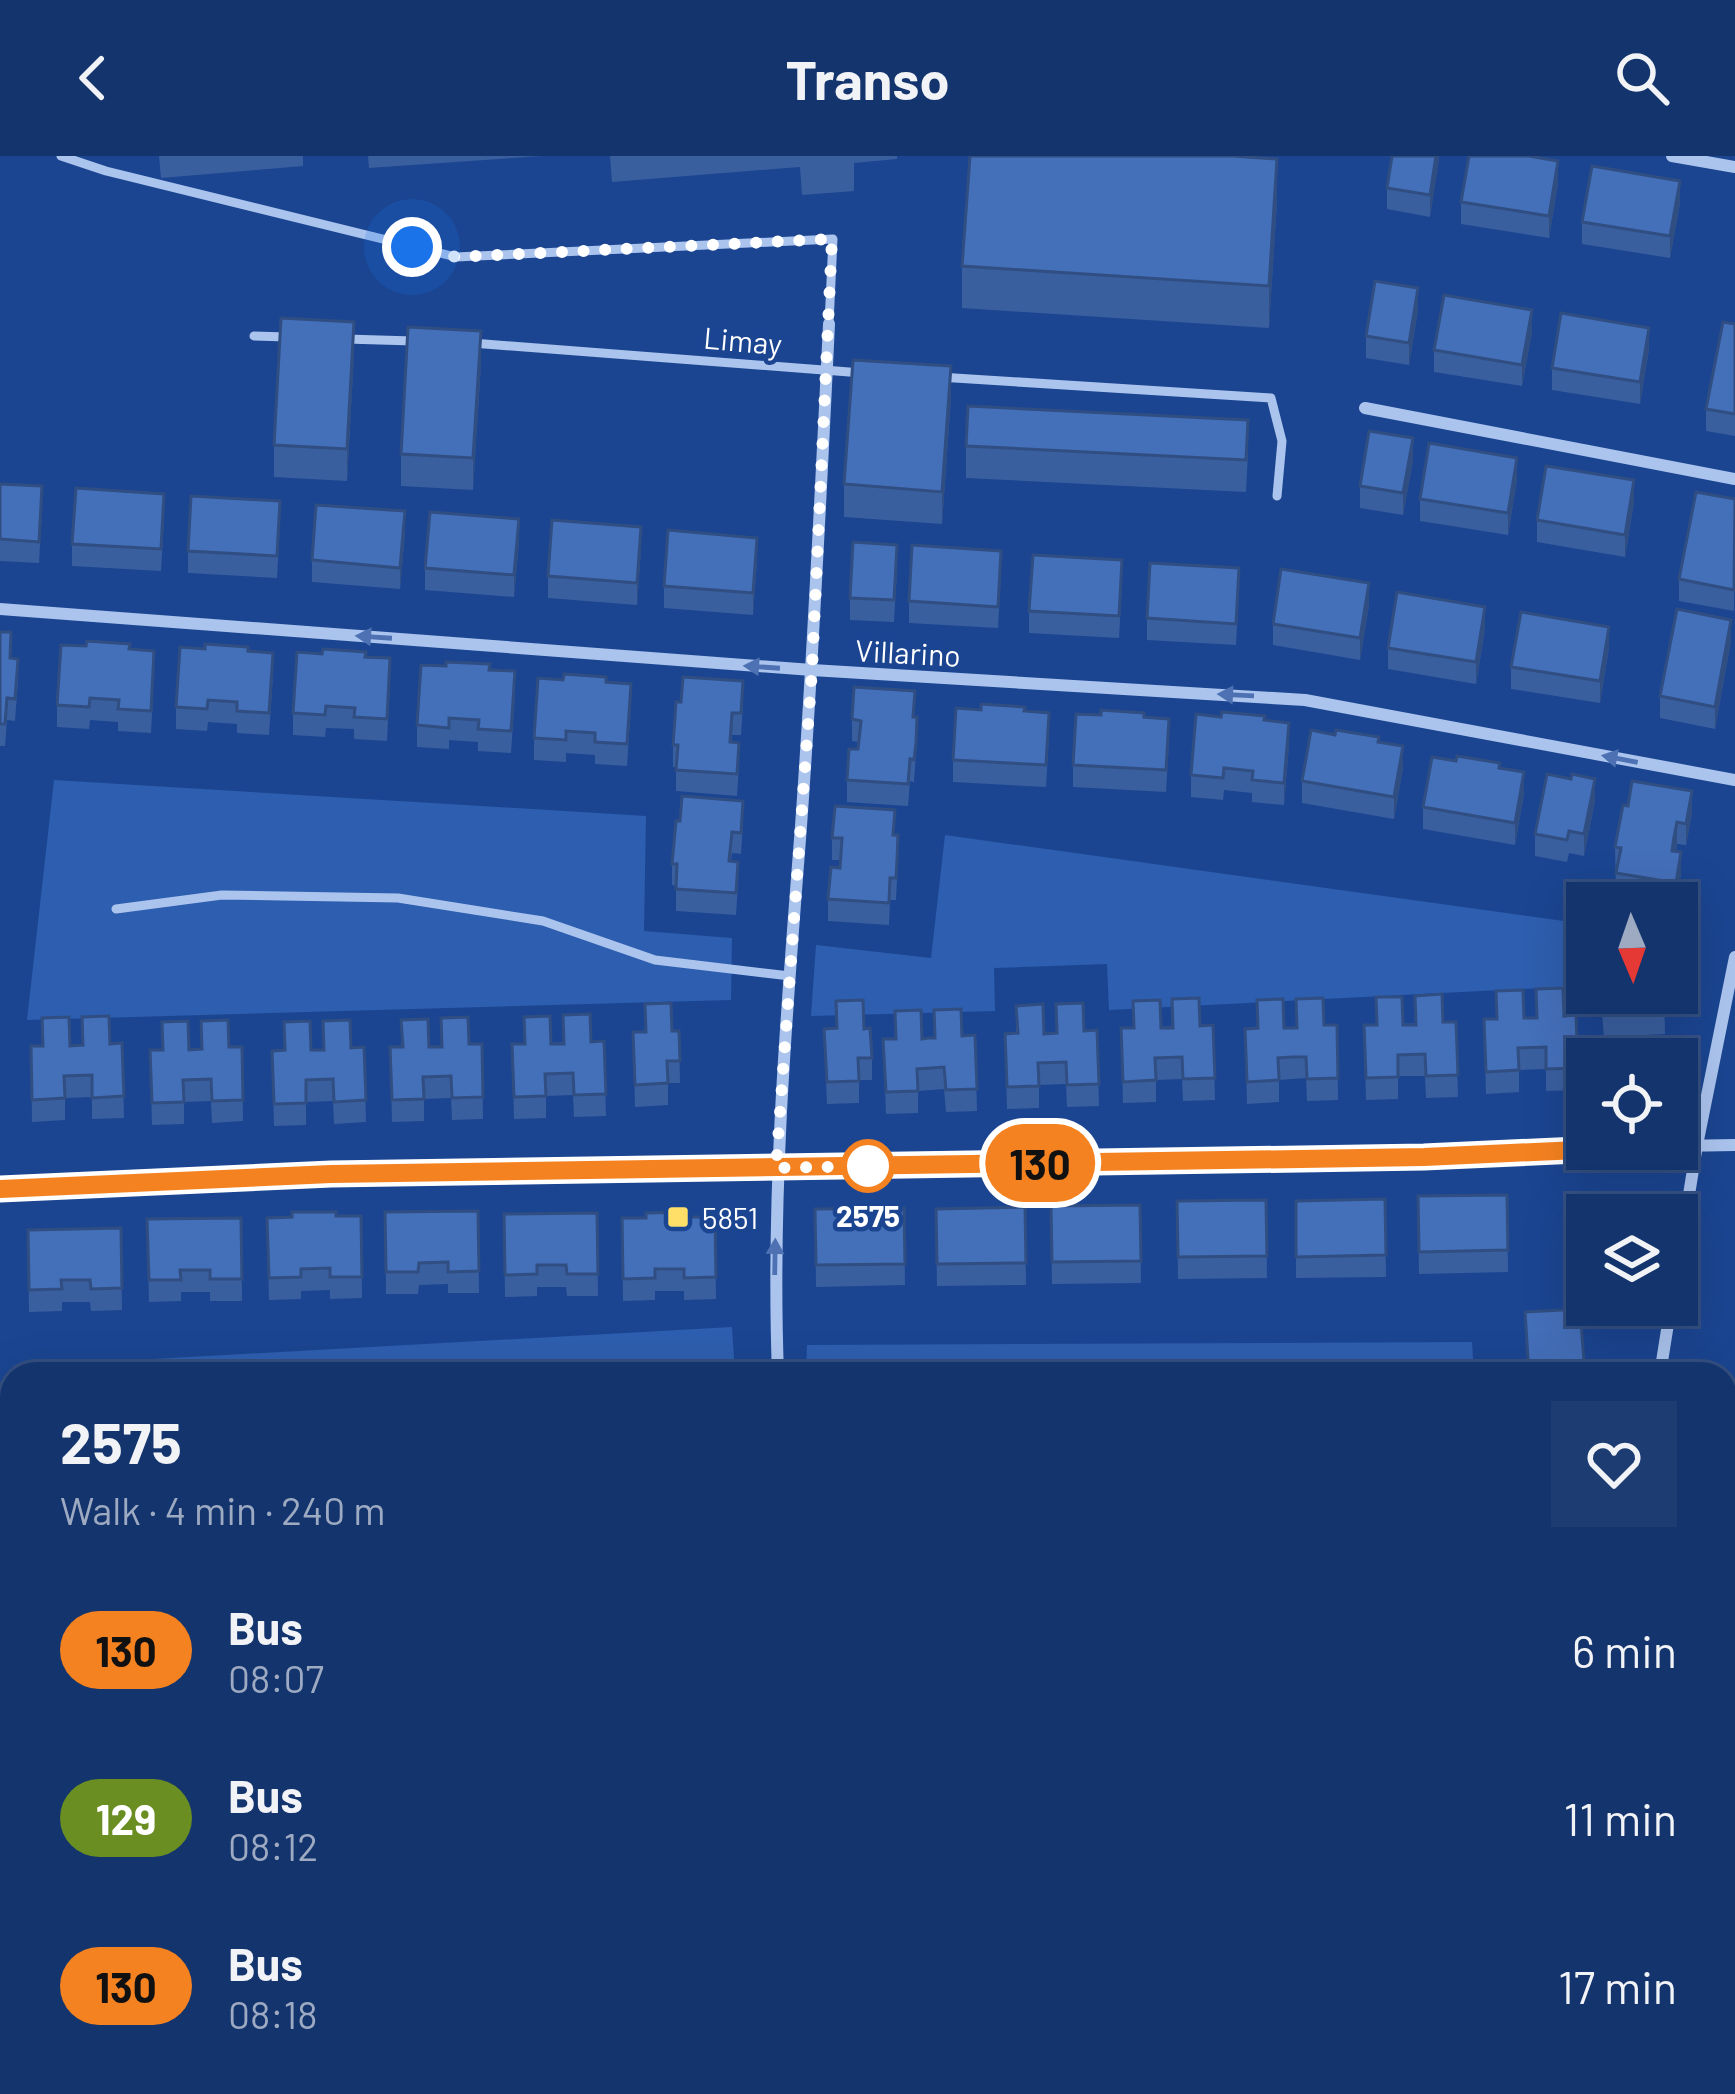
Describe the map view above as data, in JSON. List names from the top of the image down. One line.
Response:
{"streets":{"street":["Villarino"],"lane":["Limay"]},"one_way":["Villarino"],"places":{"other":["2575"],"transit":["5851"]},"lines":["bus line 130"],"north":"bottom","page":{"header":"Transo","on_map":"130","heading":["2575","Walk · 4 min · 240 m"],"list":[{"mark":"130","name":"Bus","note":"08:07","value":"6 min"},{"mark":"129","name":"Bus","note":"08:12","value":"11 min"},{"mark":"130","name":"Bus","note":"08:18","value":"17 min"}]}}
